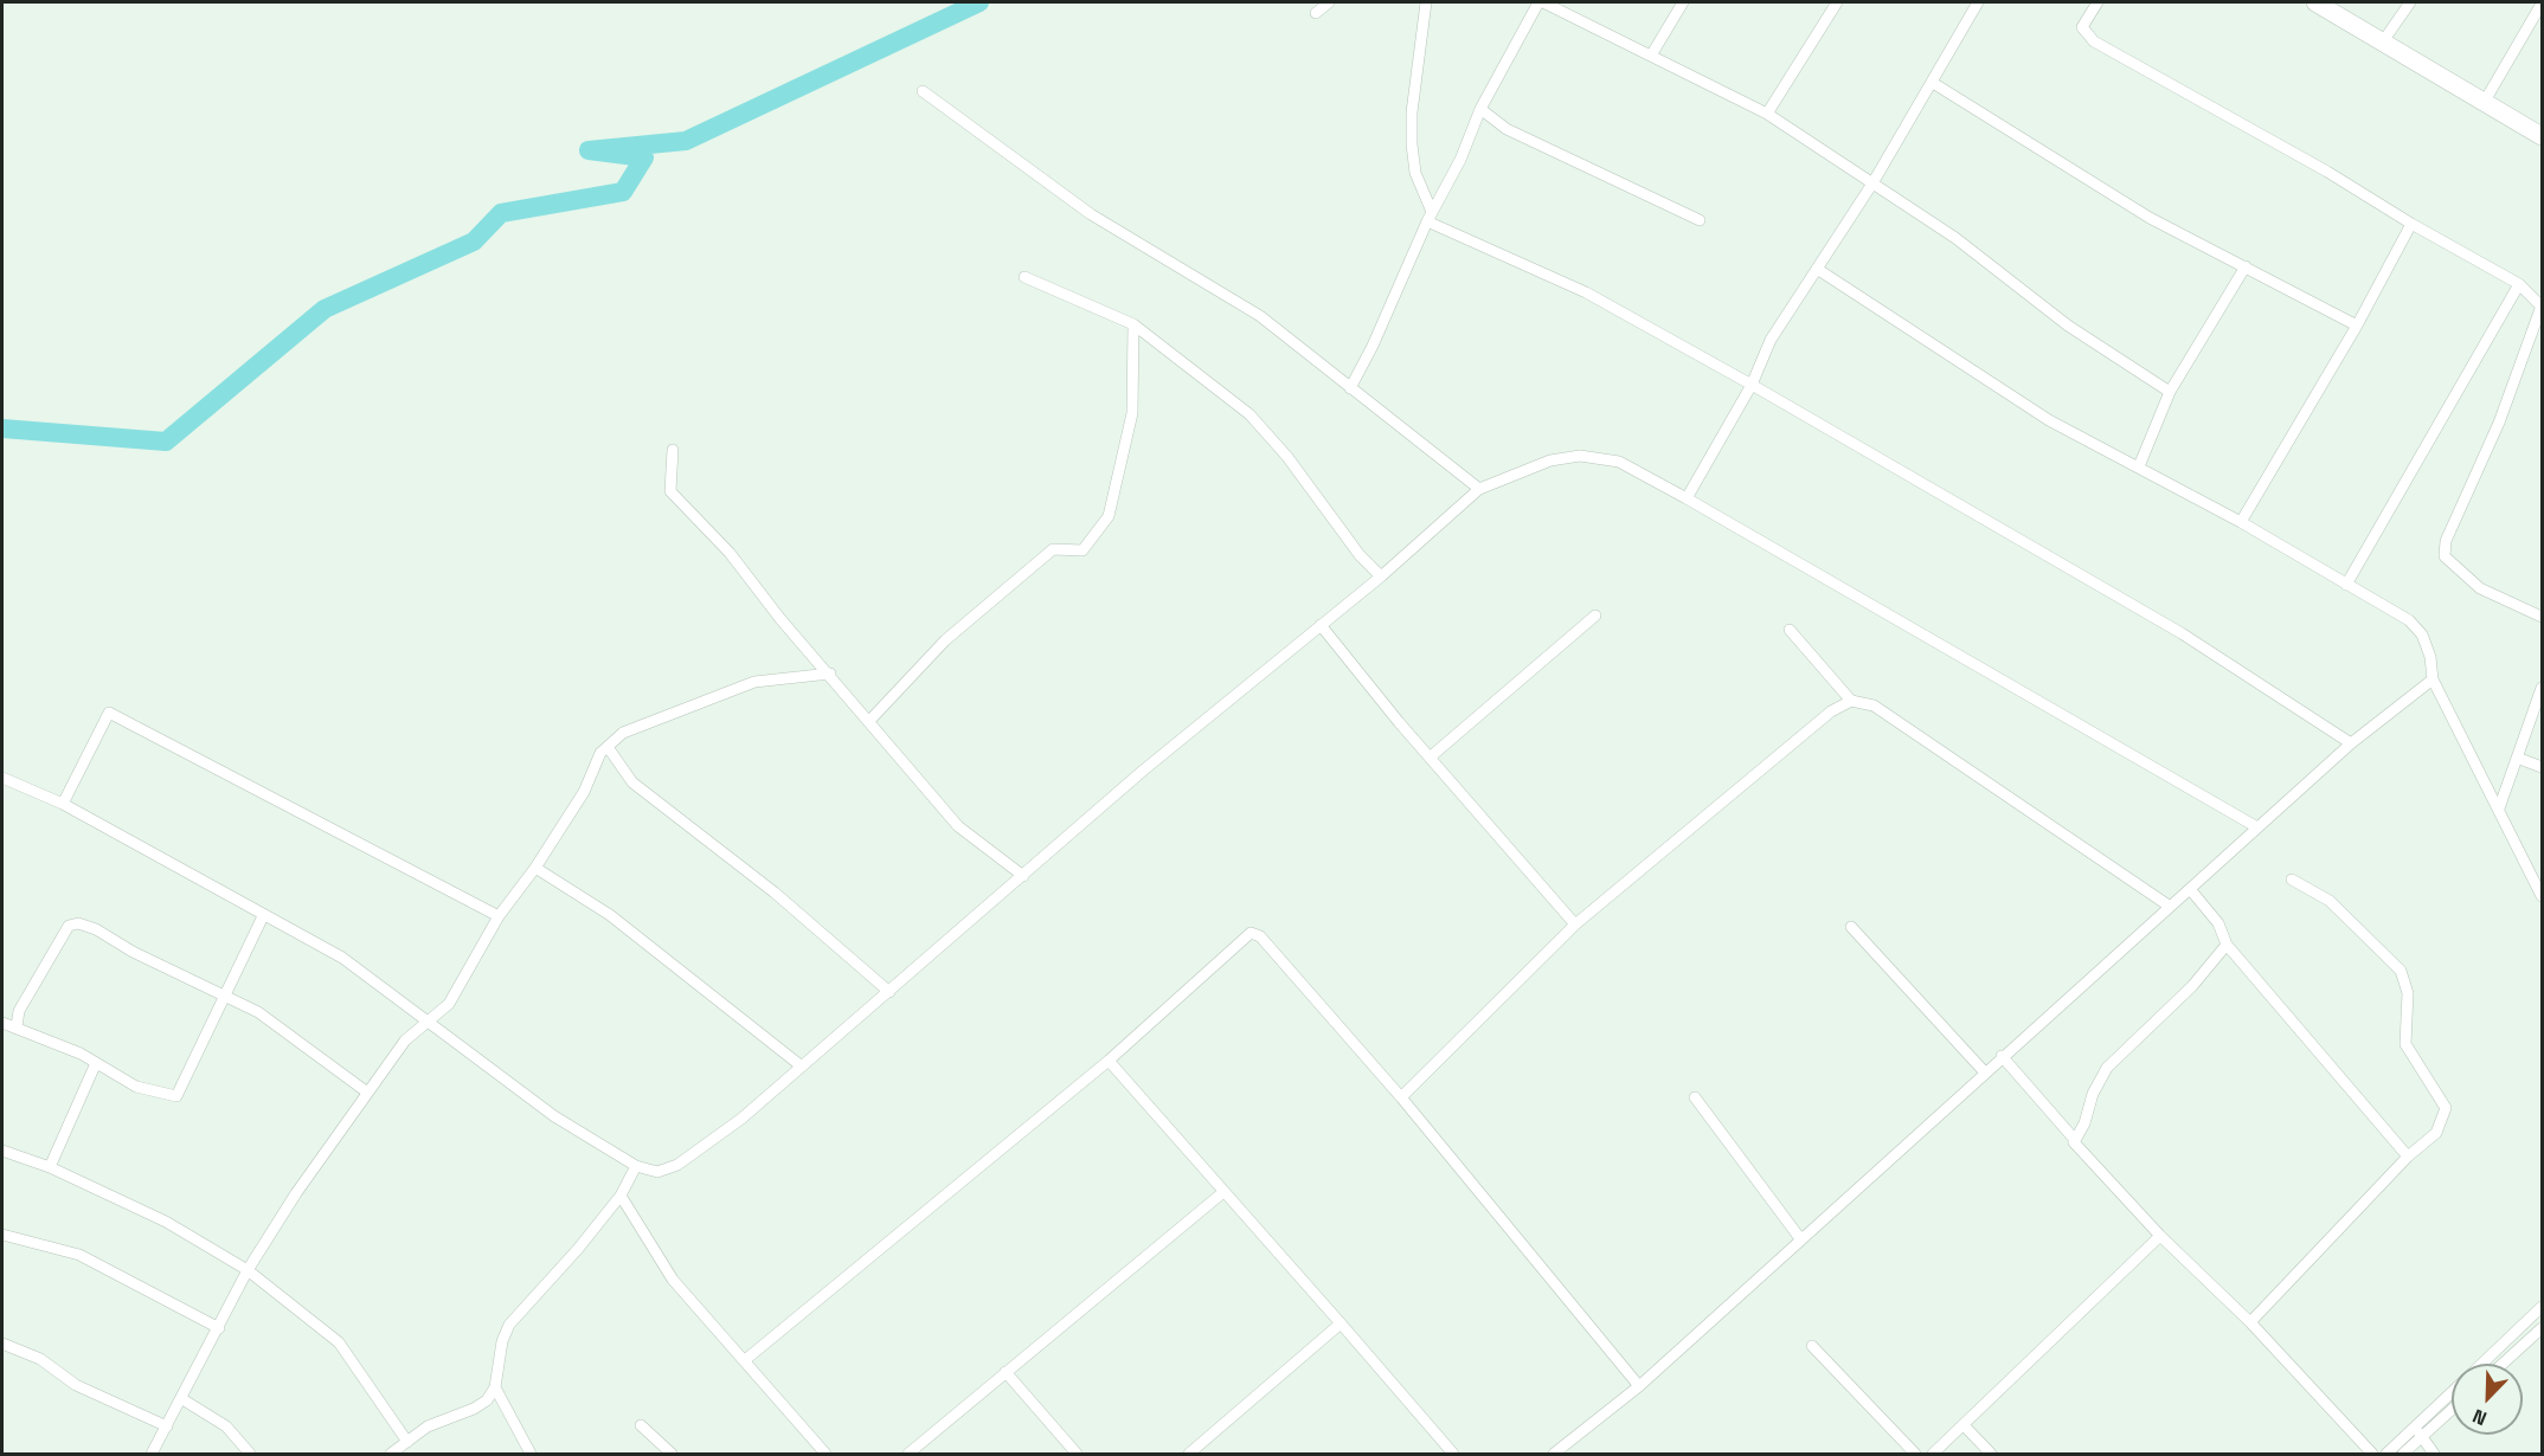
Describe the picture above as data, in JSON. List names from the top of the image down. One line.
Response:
{"north":"bottom left"}
